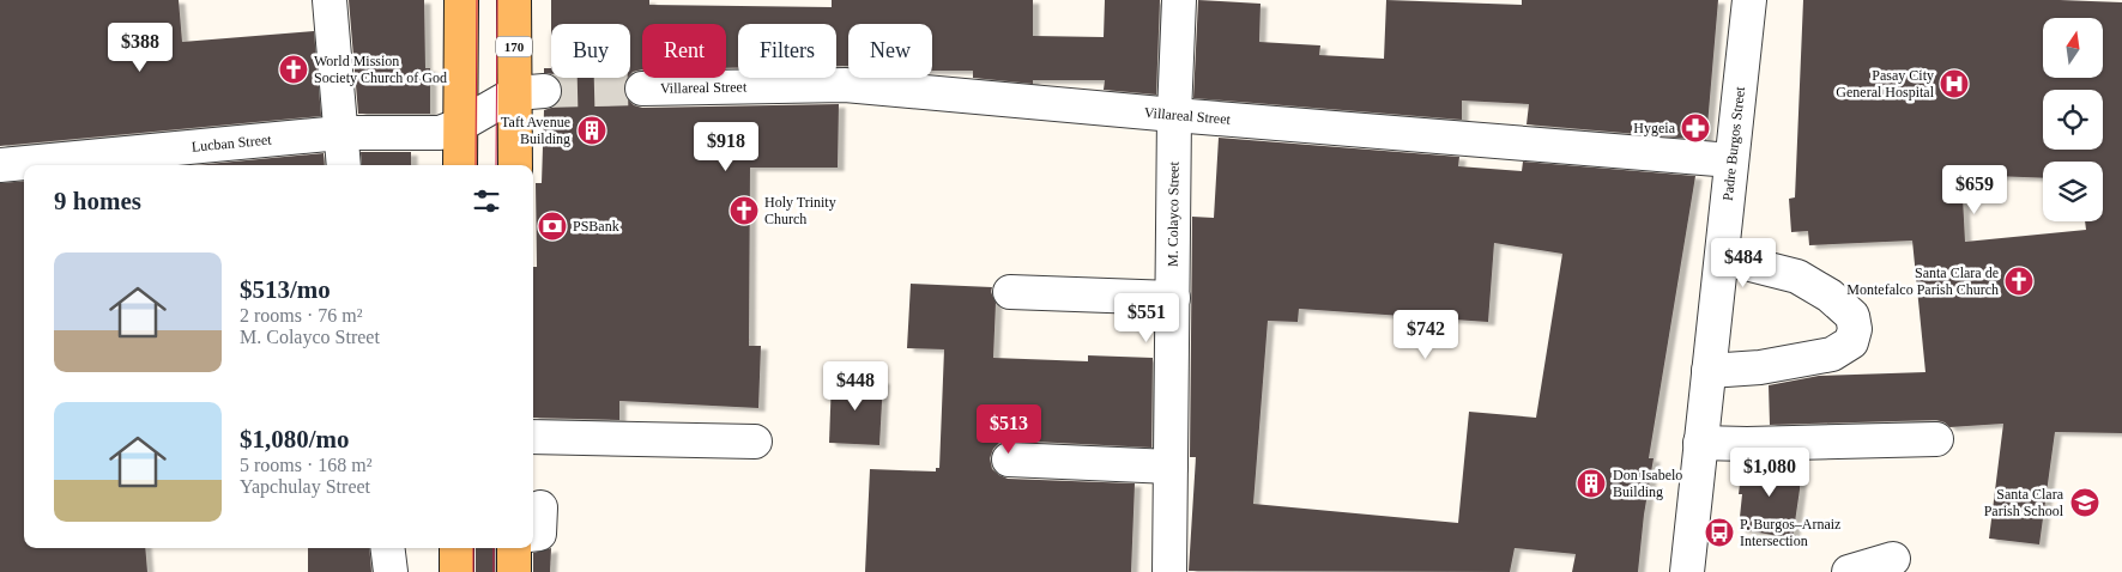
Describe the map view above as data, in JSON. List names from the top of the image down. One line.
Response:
{"streets":{"main road":["170"],"street":["Villareal Street","Lucban Street","Padre Burgos Street","M. Colayco Street"]},"crossings":[["Villareal Street","Padre Burgos Street"],["Villareal Street","M. Colayco Street"]],"places":{"church":["World Mission Society Church of God","Holy Trinity Church","Santa Clara de Montefalco Parish Church"],"hospital":["Pasay City General Hospital"],"pharmacy":["Hygeia"],"building":["Taft Avenue Building","Don Isabelo Building"],"bank":["PSBank"],"school or university":["Santa Clara Parish School"],"bus stop":["P. Burgos–Arnaiz Intersection"]},"north":"top","page":{"price":["$388","$918","$659","$484","$551","$742","$448","$513","$1,080"],"chip":["Buy","Rent","Filters","New"],"heading":"9 homes","list":[{"name":"$513/mo","note":"2 rooms · 76 m² · M. Colayco Street"},{"name":"$1,080/mo","note":"5 rooms · 168 m² · Yapchulay Street"}]}}
